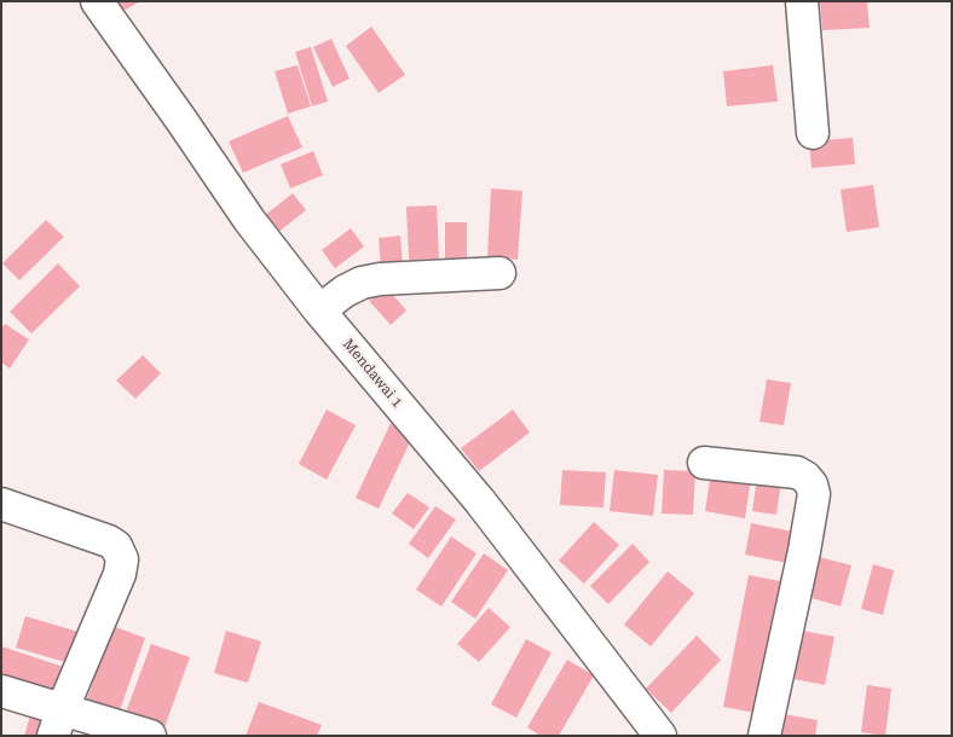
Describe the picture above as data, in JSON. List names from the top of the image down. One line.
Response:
{"streets":{"street":["Mendawai 1"]}}
